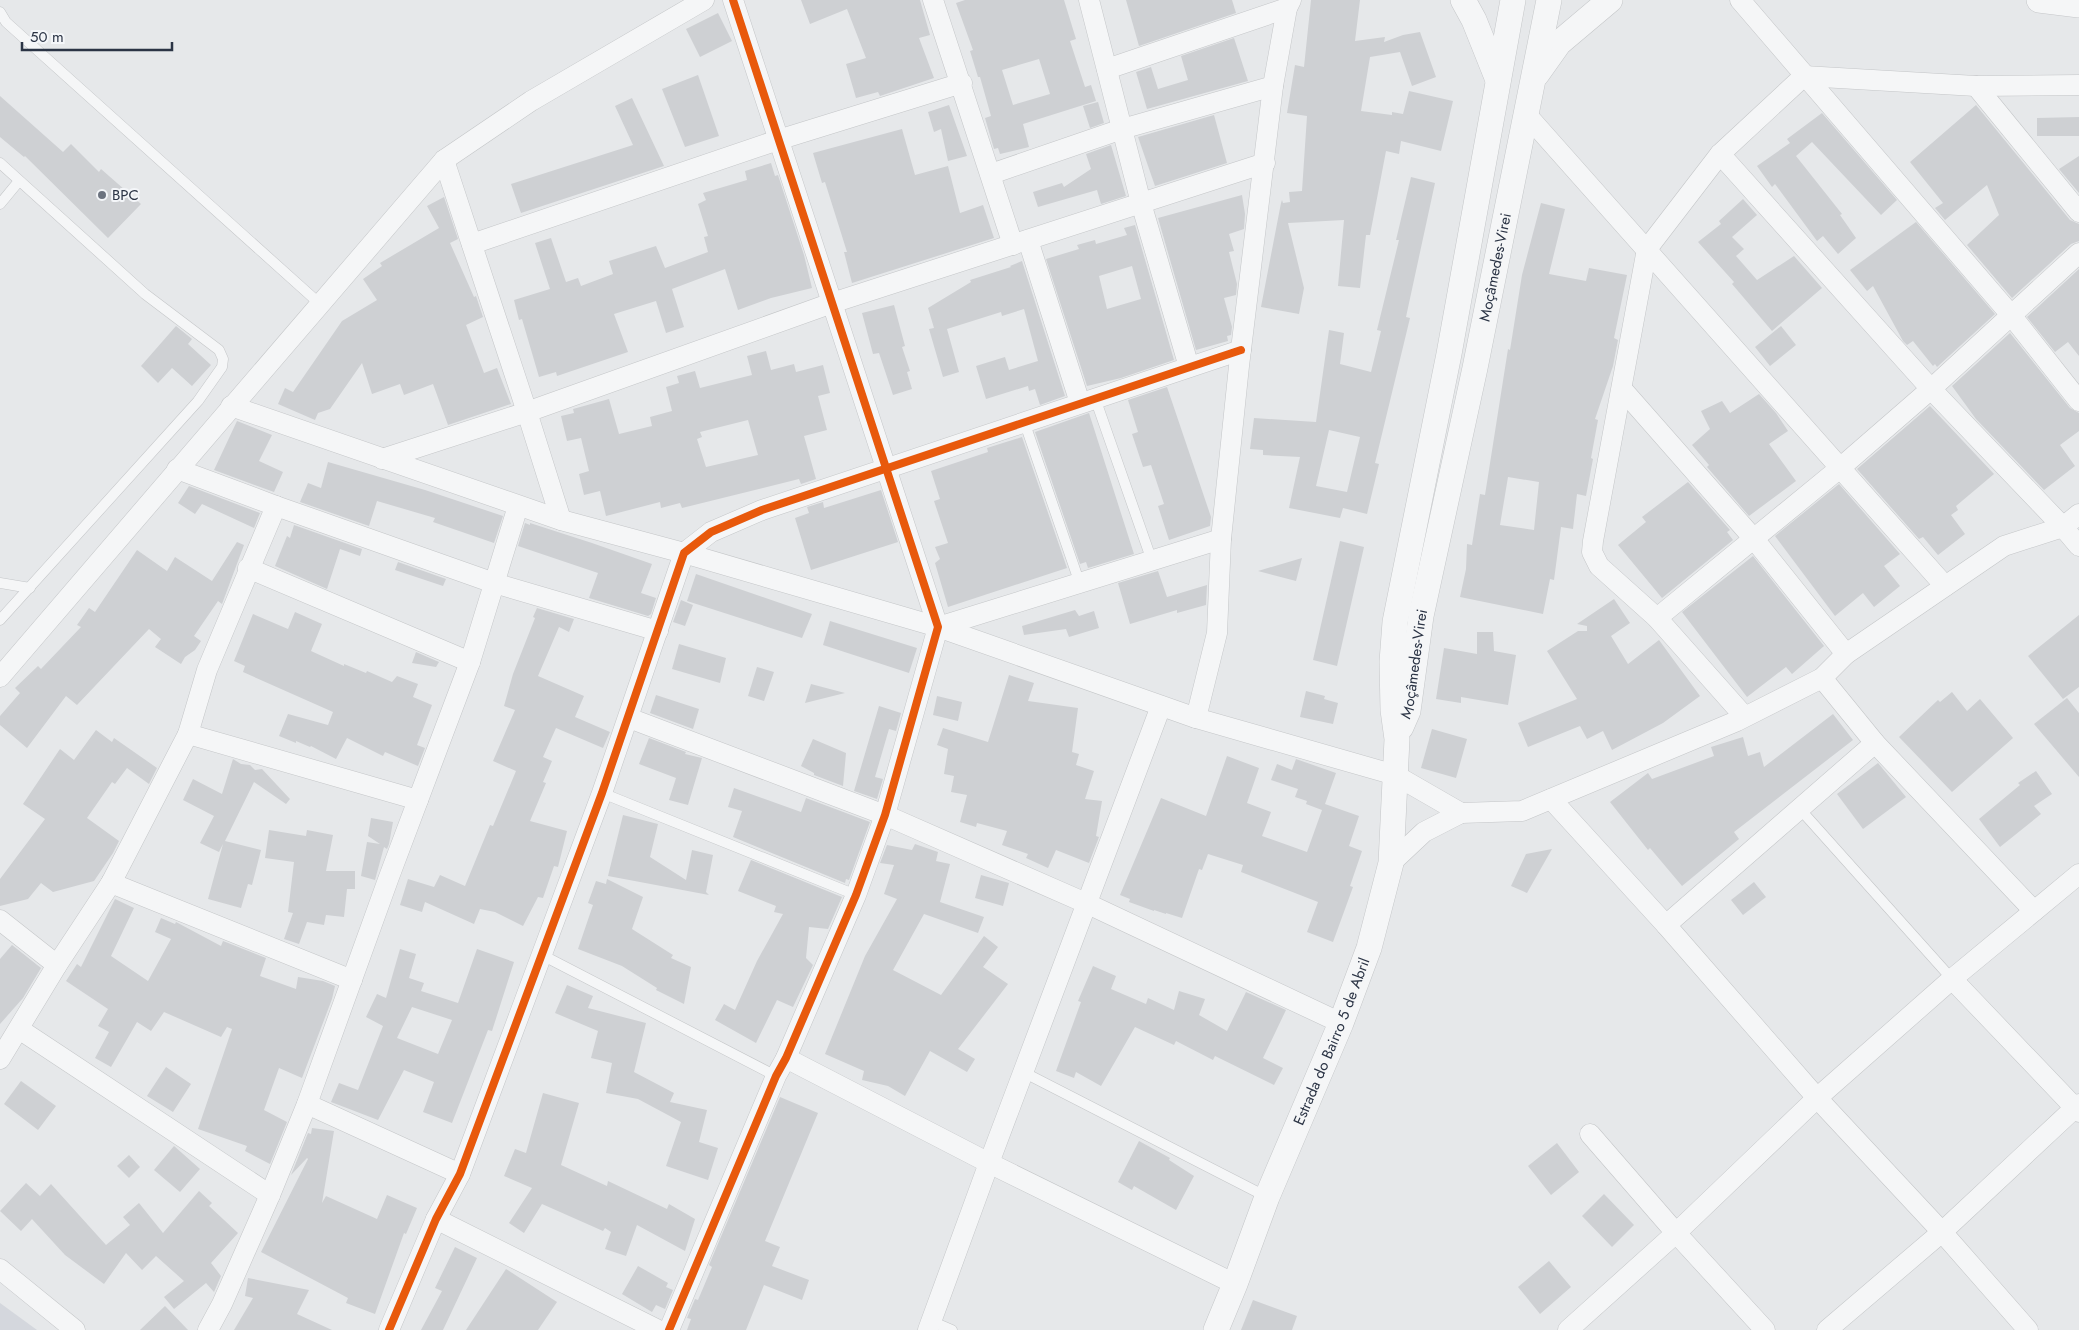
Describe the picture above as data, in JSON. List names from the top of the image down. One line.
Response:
{"streets":{"street":["Moçâmedes-Virei","Estrada do Bairro 5 de Abril"]},"crossings":[["Moçâmedes-Virei","Estrada do Bairro 5 de Abril"]],"places":["BPC"],"scale_bar":"50 m"}
